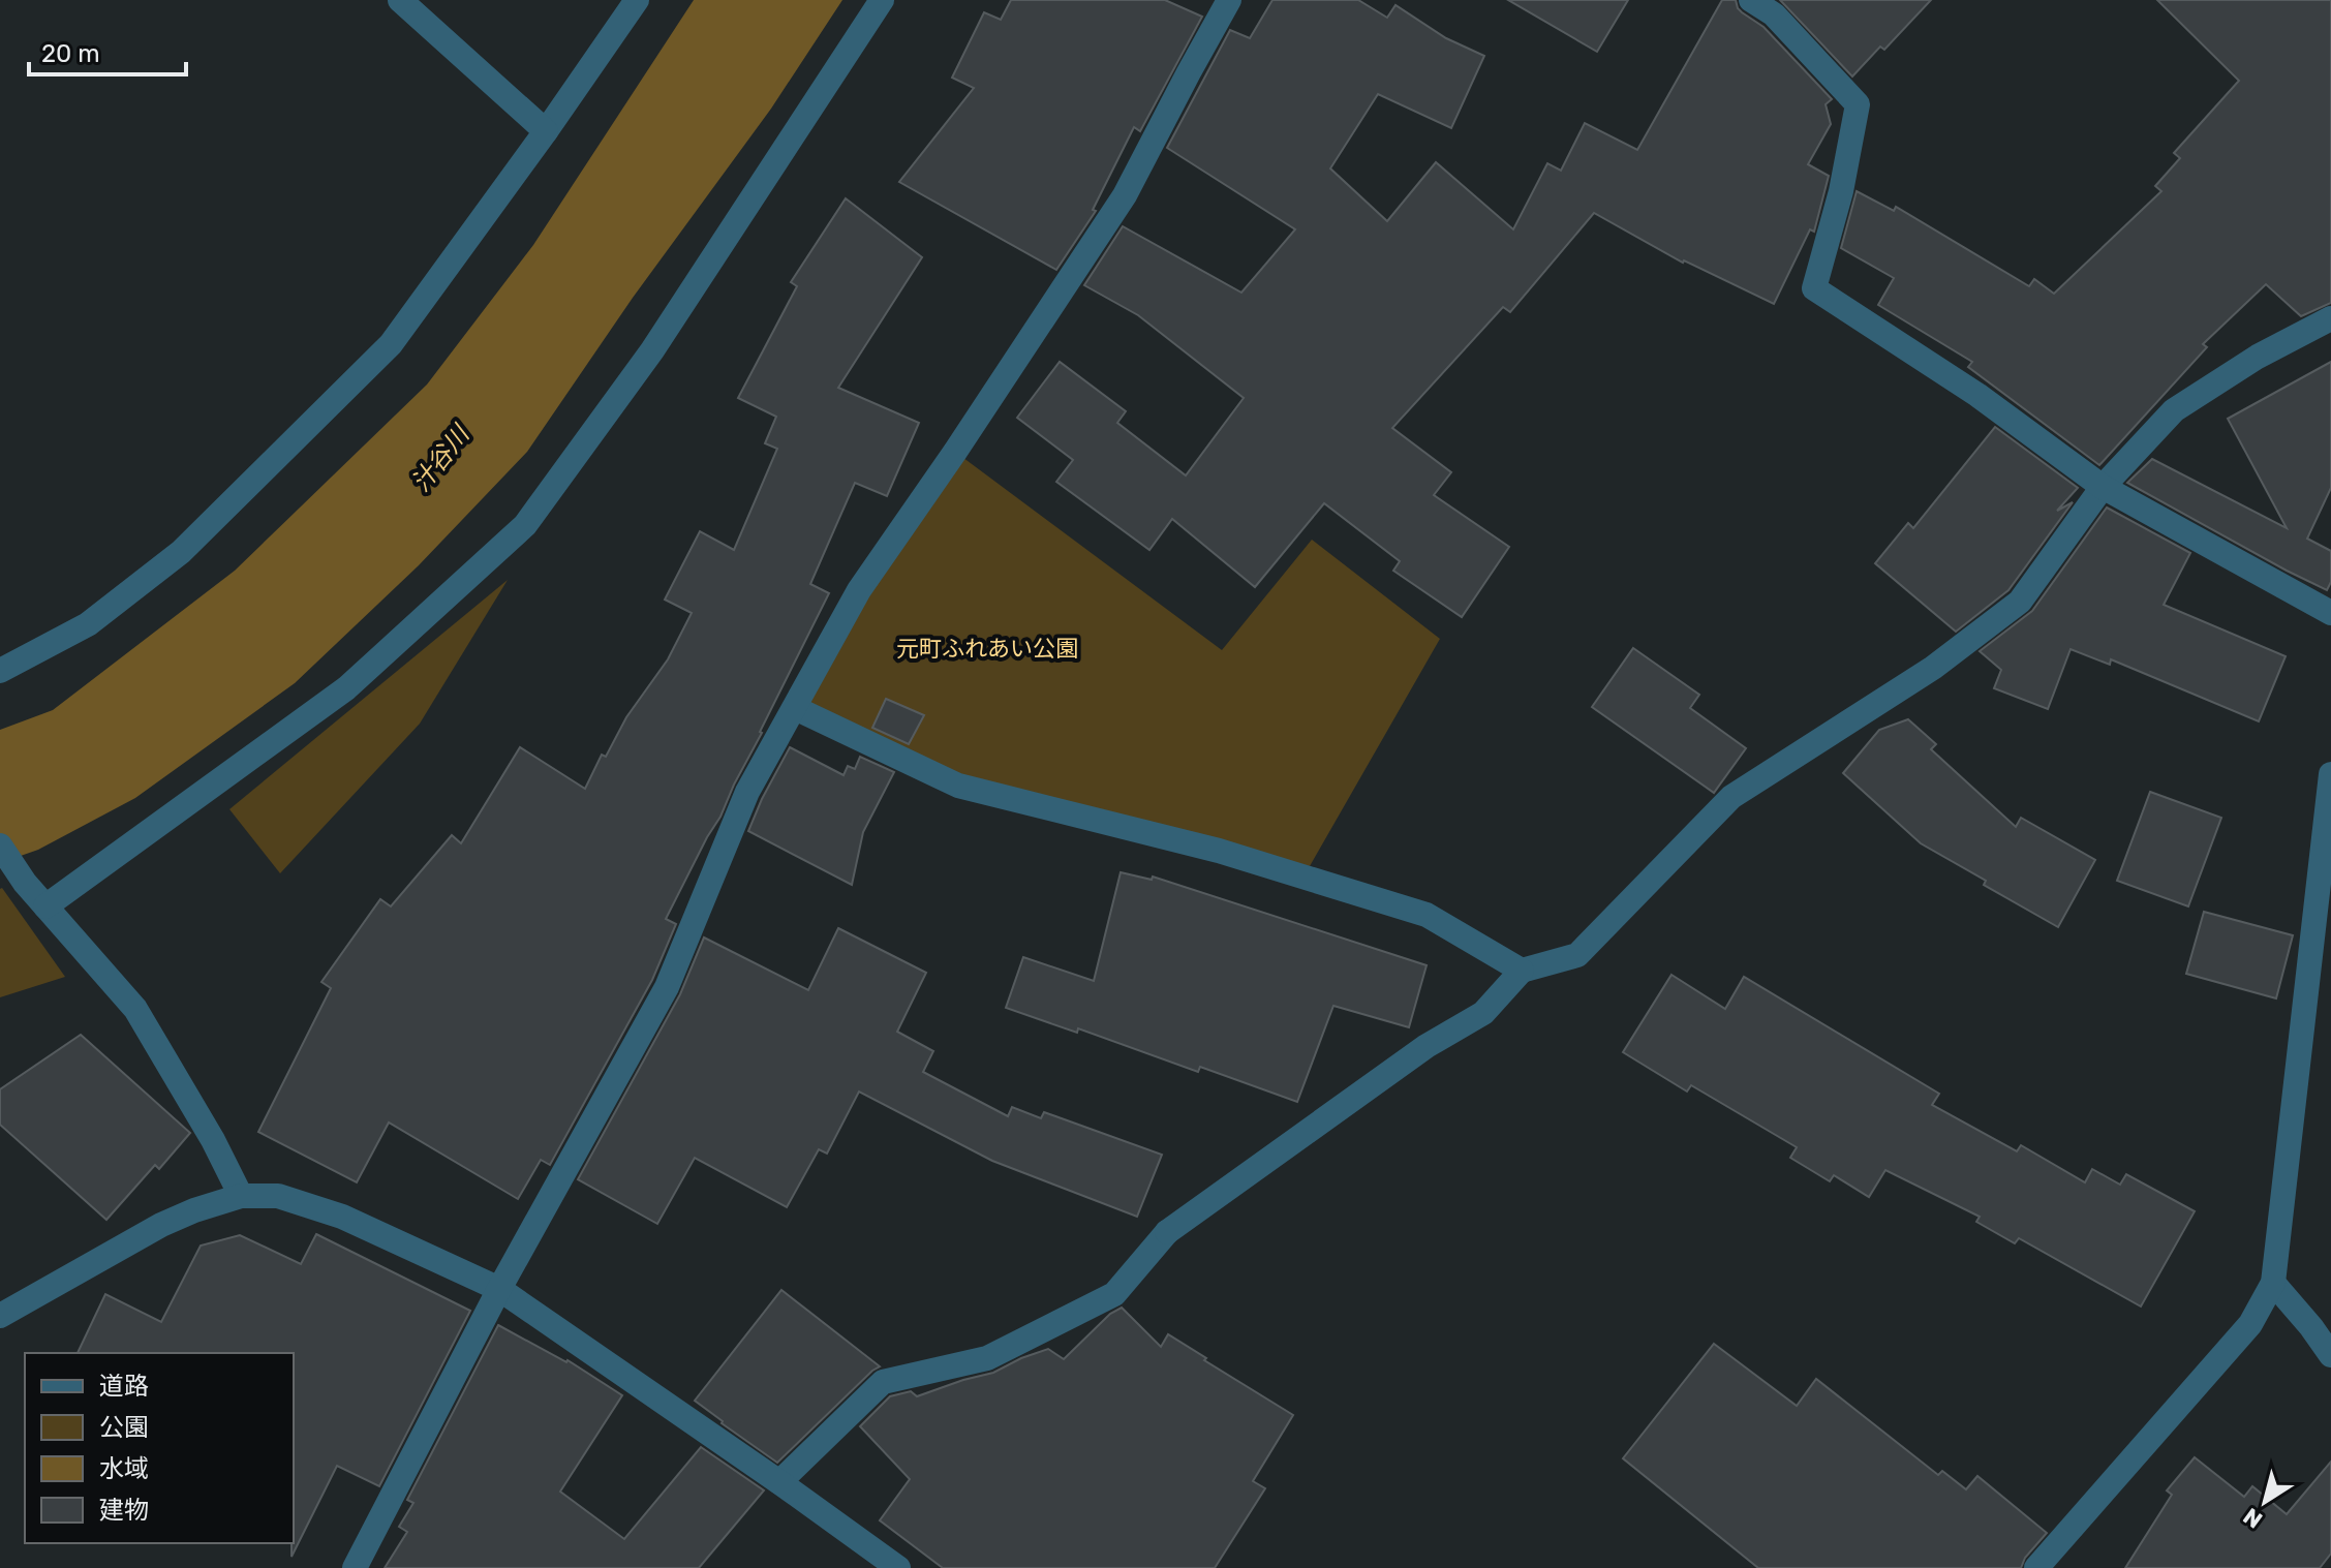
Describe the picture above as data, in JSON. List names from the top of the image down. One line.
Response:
{"water":["汁谷川"],"parks":["元町ふれあい公園"],"legend":["道路","公園","水域","建物"],"scale_bar":"20 m","north":"bottom left"}
